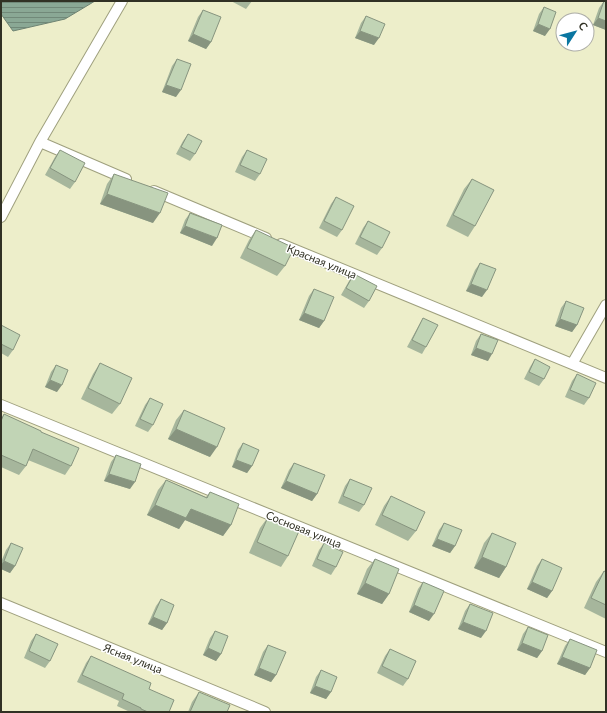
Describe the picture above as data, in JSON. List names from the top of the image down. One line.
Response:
{"streets":{"street":["Красная улица","Сосновая улица","Ясная улица"]},"north":"top right"}
